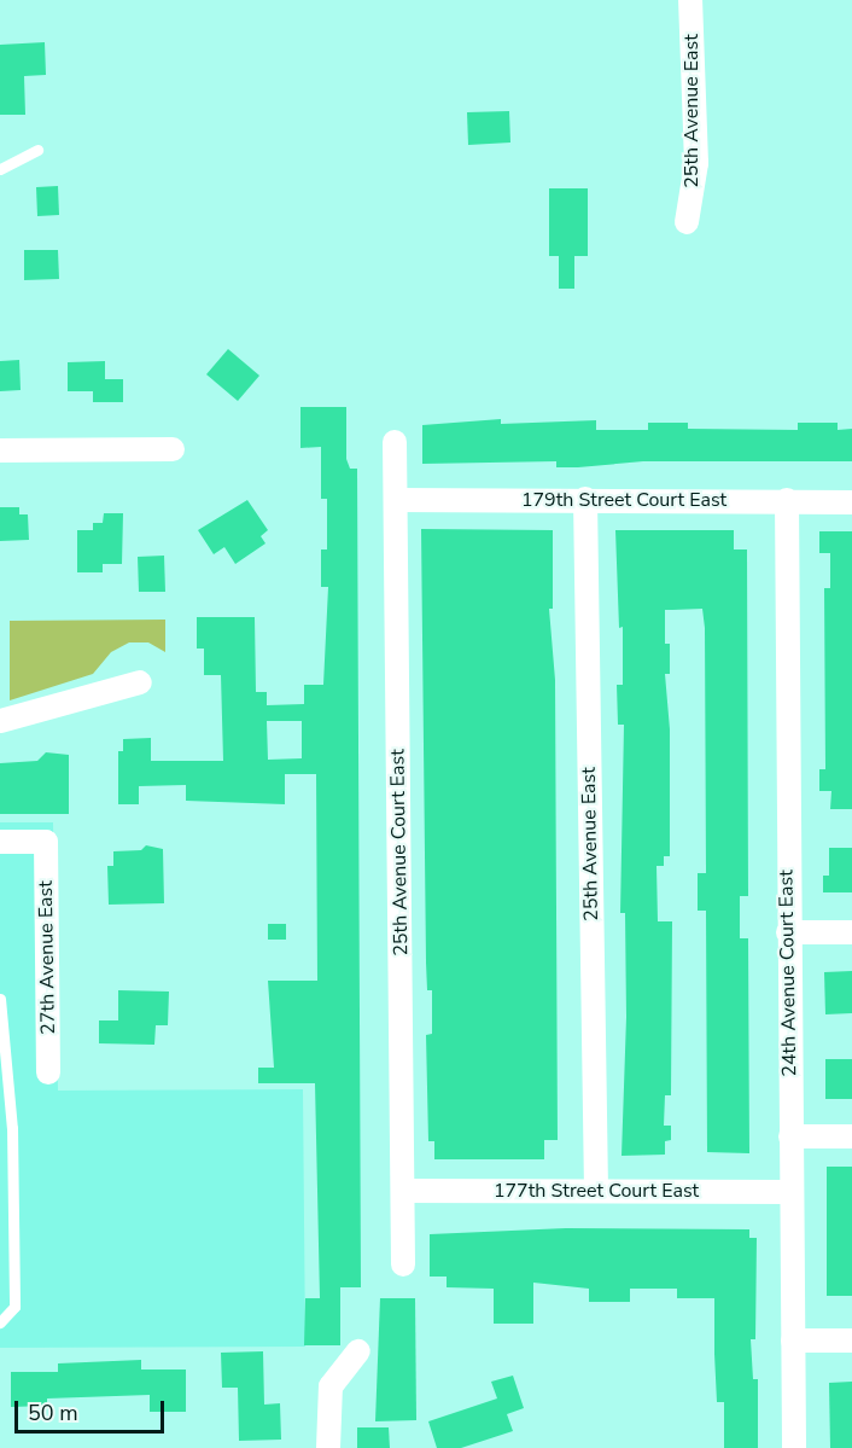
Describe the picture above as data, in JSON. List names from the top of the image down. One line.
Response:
{"streets":{"street":["25th Avenue East","179th Street Court East","25th Avenue Court East","27th Avenue East","24th Avenue Court East","177th Street Court East"]},"crossings":[["25th Avenue East","179th Street Court East"],["25th Avenue East","177th Street Court East"],["179th Street Court East","25th Avenue Court East"],["179th Street Court East","24th Avenue Court East"],["25th Avenue Court East","177th Street Court East"],["24th Avenue Court East","177th Street Court East"]],"scale_bar":"50 m"}
